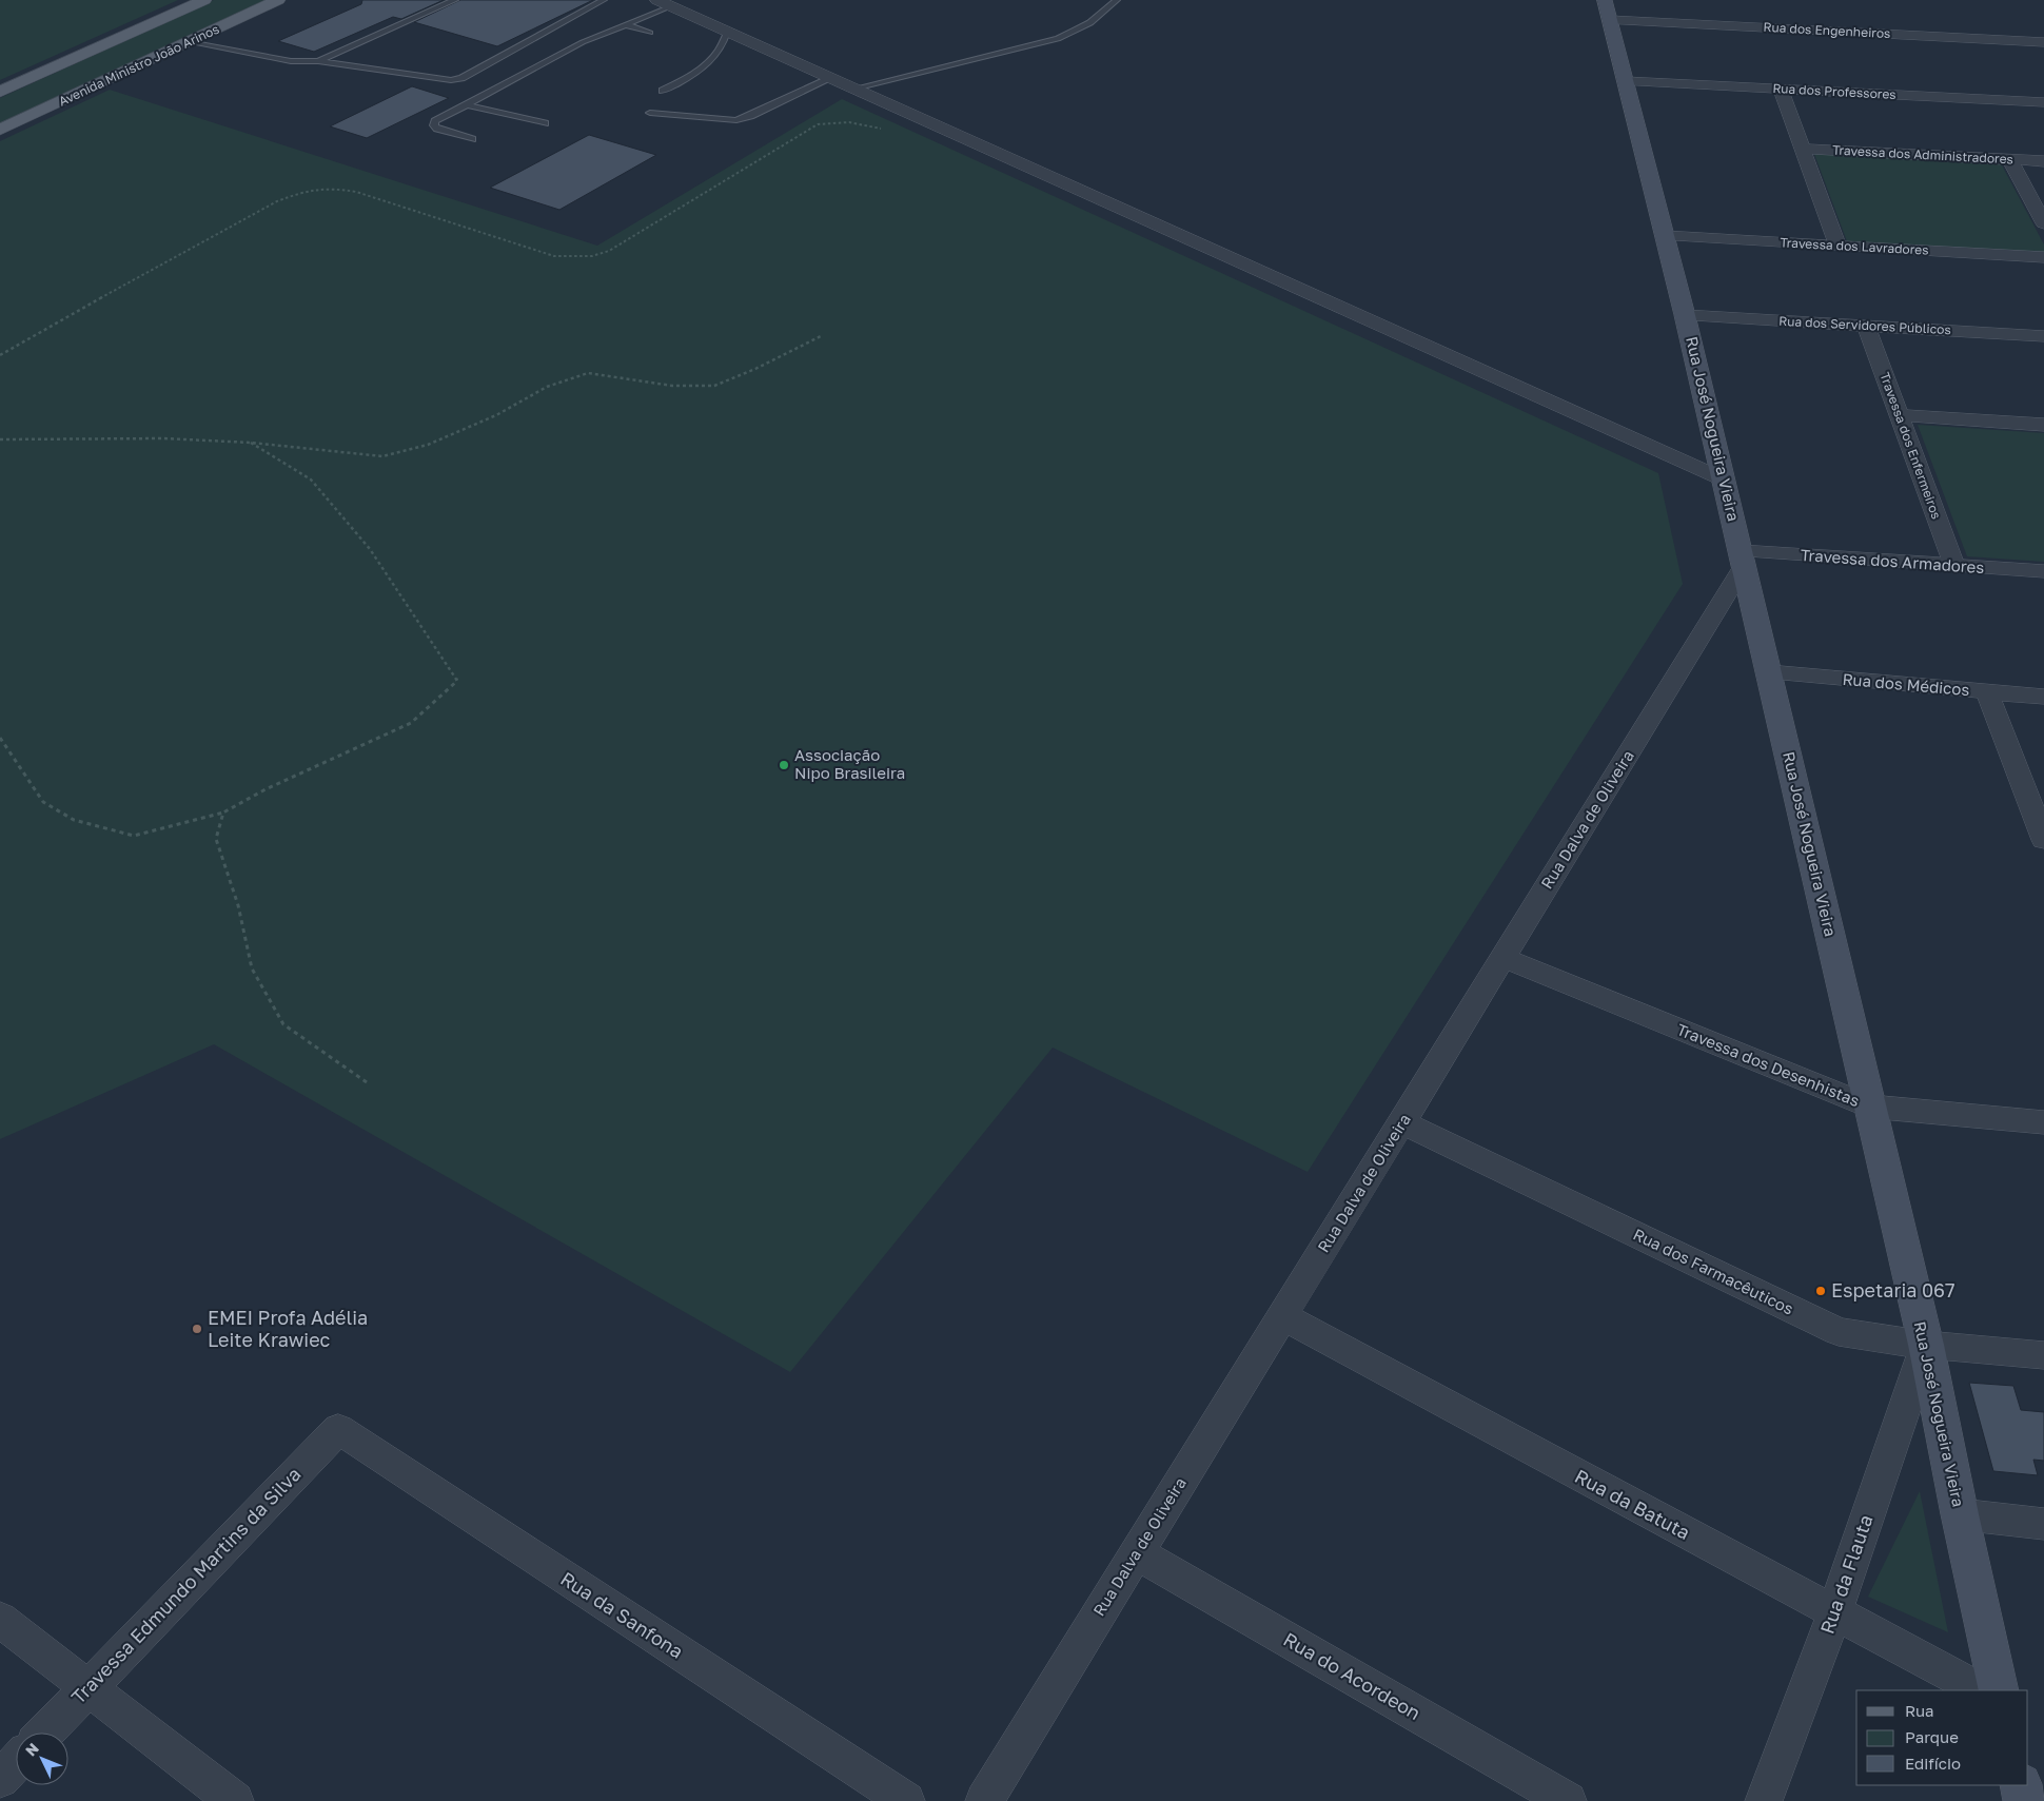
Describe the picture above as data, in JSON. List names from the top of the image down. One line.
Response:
{"streets":{"main road":["Avenida Ministro João Arinos"],"street":["Rua dos Engenheiros","Rua dos Professores","Travessa dos Administradores","Travessa dos Lavradores","Rua dos Servidores Públicos","Rua José Nogueira Vieira","Travessa dos Enfermeiros","Travessa dos Armadores","Rua dos Médicos","Rua Dalva de Oliveira","Travessa dos Desenhistas","Rua dos Farmacêuticos","Rua da Batuta","Rua da Flauta","Travessa Edmundo Martins da Silva","Rua da Sanfona","Rua do Acordeon"]},"crossings":[["Rua dos Engenheiros","Rua José Nogueira Vieira"],["Rua dos Professores","Rua José Nogueira Vieira"],["Travessa dos Lavradores","Rua José Nogueira Vieira"],["Rua dos Servidores Públicos","Rua José Nogueira Vieira"],["Rua dos Servidores Públicos","Travessa dos Enfermeiros"],["Rua José Nogueira Vieira","Travessa dos Armadores"],["Rua José Nogueira Vieira","Rua dos Médicos"],["Rua José Nogueira Vieira","Rua Dalva de Oliveira"],["Rua José Nogueira Vieira","Travessa dos Desenhistas"],["Rua José Nogueira Vieira","Rua dos Farmacêuticos"],["Rua José Nogueira Vieira","Rua da Flauta"],["Travessa dos Enfermeiros","Travessa dos Armadores"],["Travessa dos Armadores","Rua Dalva de Oliveira"],["Rua Dalva de Oliveira","Travessa dos Desenhistas"],["Rua Dalva de Oliveira","Rua dos Farmacêuticos"],["Rua Dalva de Oliveira","Rua da Batuta"],["Rua Dalva de Oliveira","Rua do Acordeon"],["Rua dos Farmacêuticos","Rua da Flauta"],["Rua da Batuta","Rua da Flauta"],["Travessa Edmundo Martins da Silva","Rua da Sanfona"]],"places":["Associação Nipo Brasileira","Espetaria 067","EMEI Profª Adélia Leite Krawiec"],"legend":["Rua","Parque","Edifício"],"north":"top left"}
